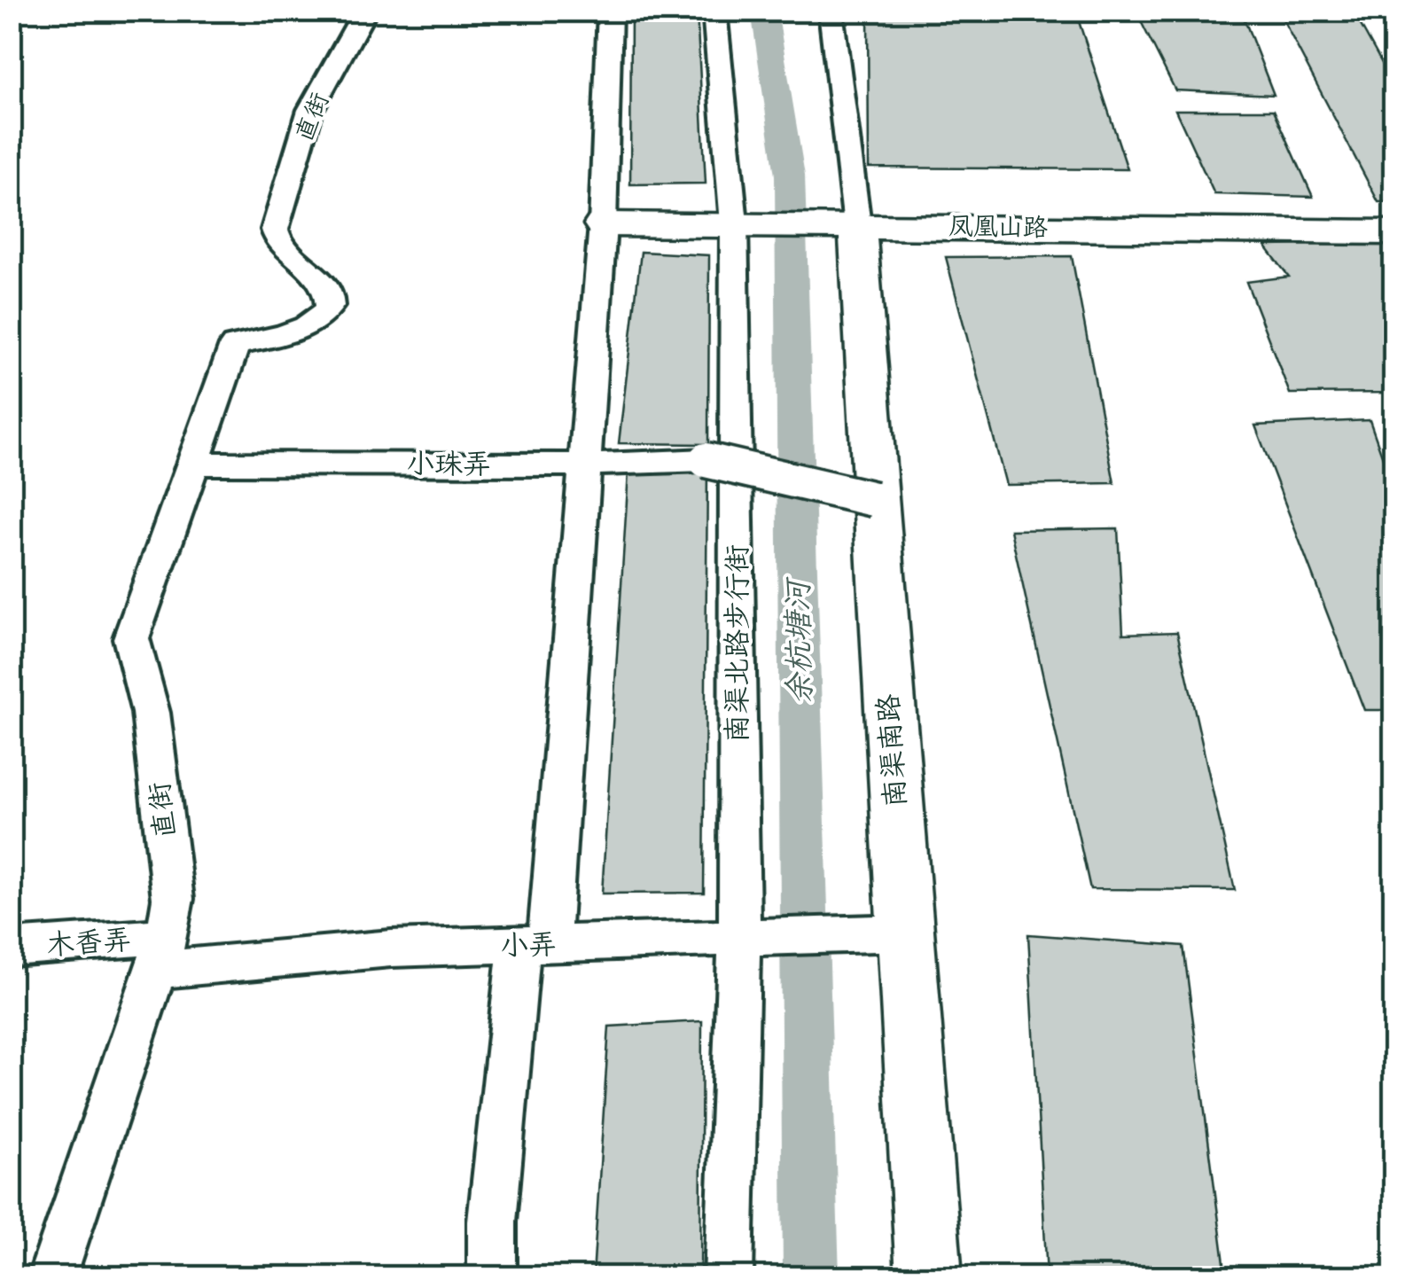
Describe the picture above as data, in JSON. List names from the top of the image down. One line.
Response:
{"streets":{"street":["直街","凤凰山路","小珠弄","南渠北路步行街","南渠南路","木香弄","小弄"]},"crossings":[["直街","小珠弄"],["直街","木香弄"],["直街","小弄"],["凤凰山路","南渠北路步行街"],["凤凰山路","南渠南路"],["小珠弄","南渠南路"],["南渠北路步行街","小弄"],["南渠南路","小弄"],["木香弄","小弄"]],"water":["余杭塘河"]}
